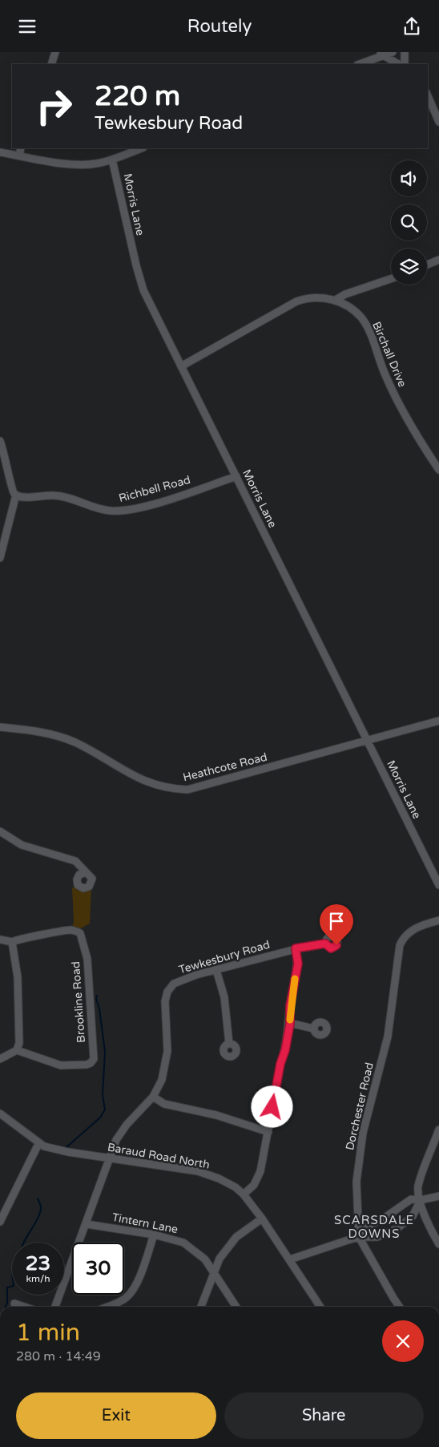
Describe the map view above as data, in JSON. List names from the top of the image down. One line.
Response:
{"streets":{"street":["Morris Lane","Birchall Drive","Richbell Road","Heathcote Road","Tewkesbury Road","Brookline Road","Dorchester Road","Baraud Road North","Tintern Lane"]},"crossings":[["Morris Lane","Birchall Drive"],["Morris Lane","Richbell Road"],["Morris Lane","Heathcote Road"],["Tewkesbury Road","Baraud Road North"],["Tewkesbury Road","Tintern Lane"]],"districts":["SCARSDALE DOWNS"],"page":{"header":"Routely","turn":["220 m","Tewkesbury Road"],"speed":"23 km/h","limit":"30","heading":["1 min","280 m · 14:49"],"buttons":["Exit","Share"]}}
